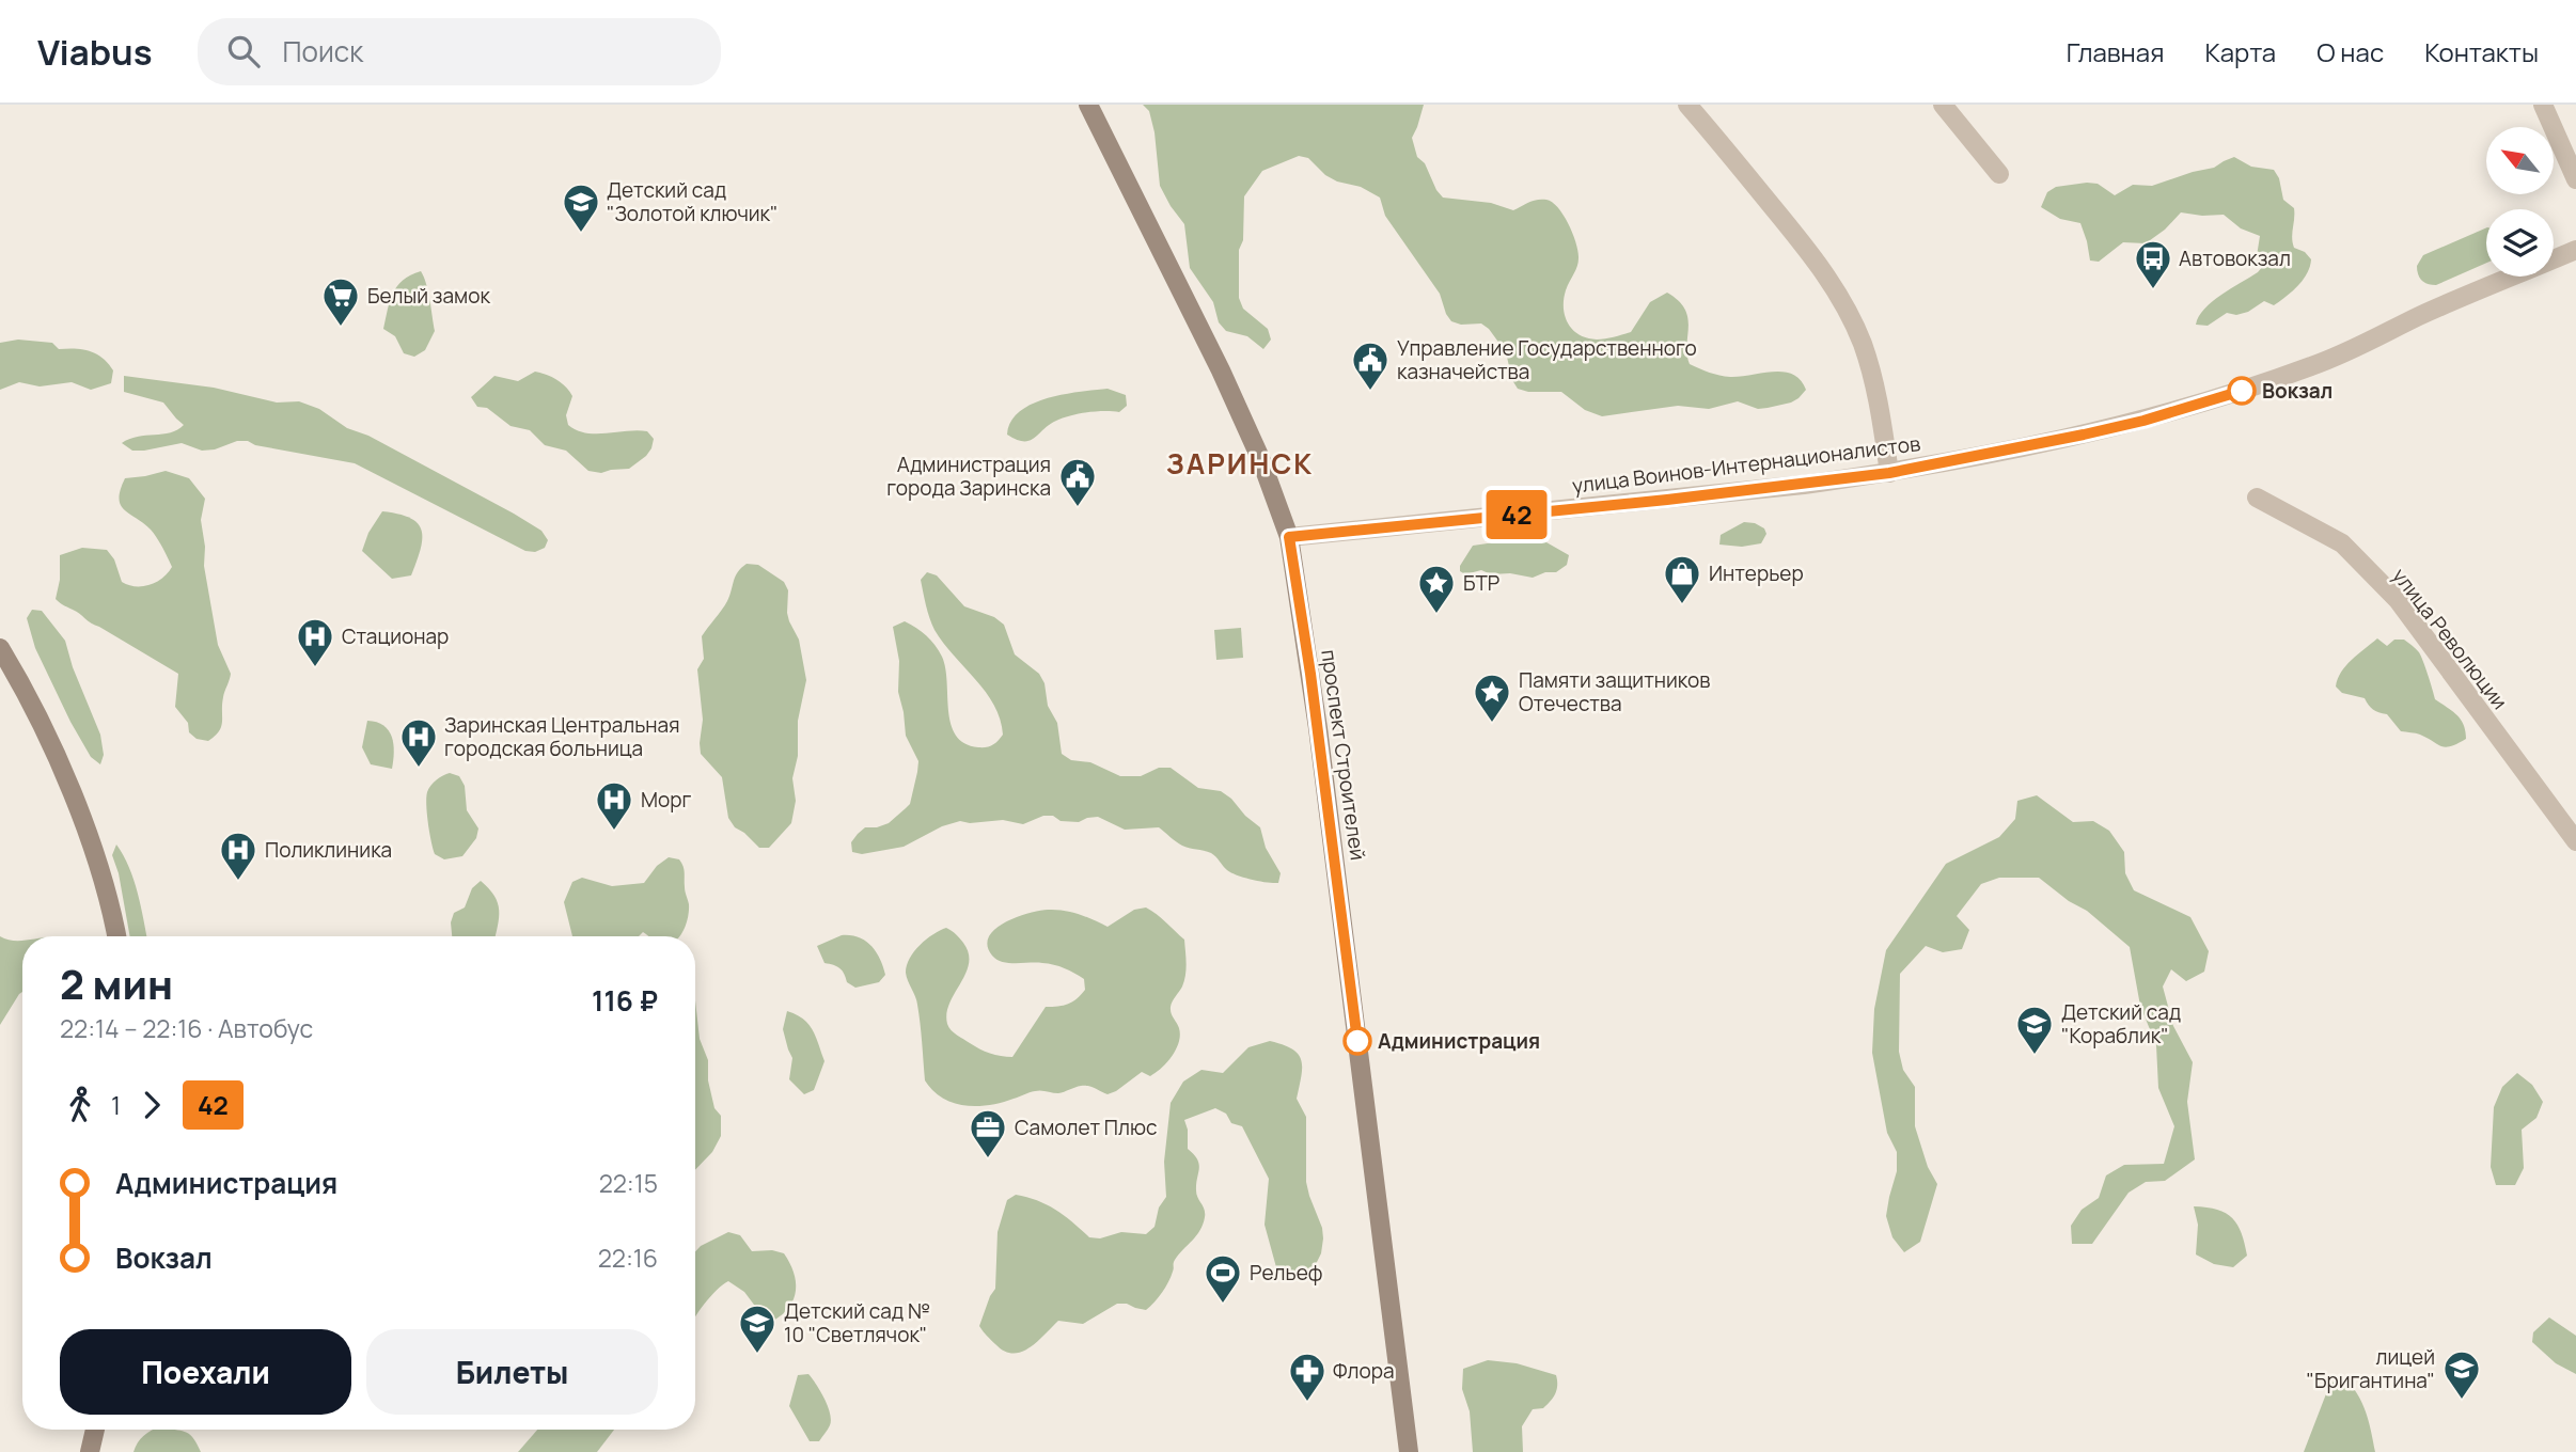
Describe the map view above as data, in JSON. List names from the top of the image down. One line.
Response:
{"streets":{"street":["улица Воинов-Интернационалистов","улица Революции","проспект Строителей"]},"crossings":[["улица Воинов-Интернационалистов","проспект Строителей"]],"districts":["ЗАРИНСК"],"places":{"school or university":["Детский сад \"Золотой ключик\"","Детский сад \"Кораблик\"","Детский сад № 10 \"Светлячок\"","лицей \"Бригантина\""],"bus stop":["Автовокзал"],"supermarket":["Белый замок"],"other":["Вокзал","Администрация"],"public building":["Управление Государственного казначейства","Администрация города Заринска"],"shop":["Интерьер"],"place":["БТР","Памяти защитников Отечества"],"hospital":["Стационар","Заринская Центральная городская больница","Морг","Поликлиника"],"office":["Самолет Плюс"],"sports":["Рельеф"],"pharmacy":["Флора"]},"lines":["bus line 42"],"north":"top left","page":{"header":"Viabus","search":"Поиск","nav":["Главная","Карта","О нас","Контакты"],"on_map":"42","heading":["2 мин","22:14 – 22:16 · Автобус","116 ₽"],"legs":["1","42"],"list":[{"name":"Администрация","value":"22:15"},{"name":"Вокзал","value":"22:16"}],"buttons":["Поехали","Билеты"]}}
